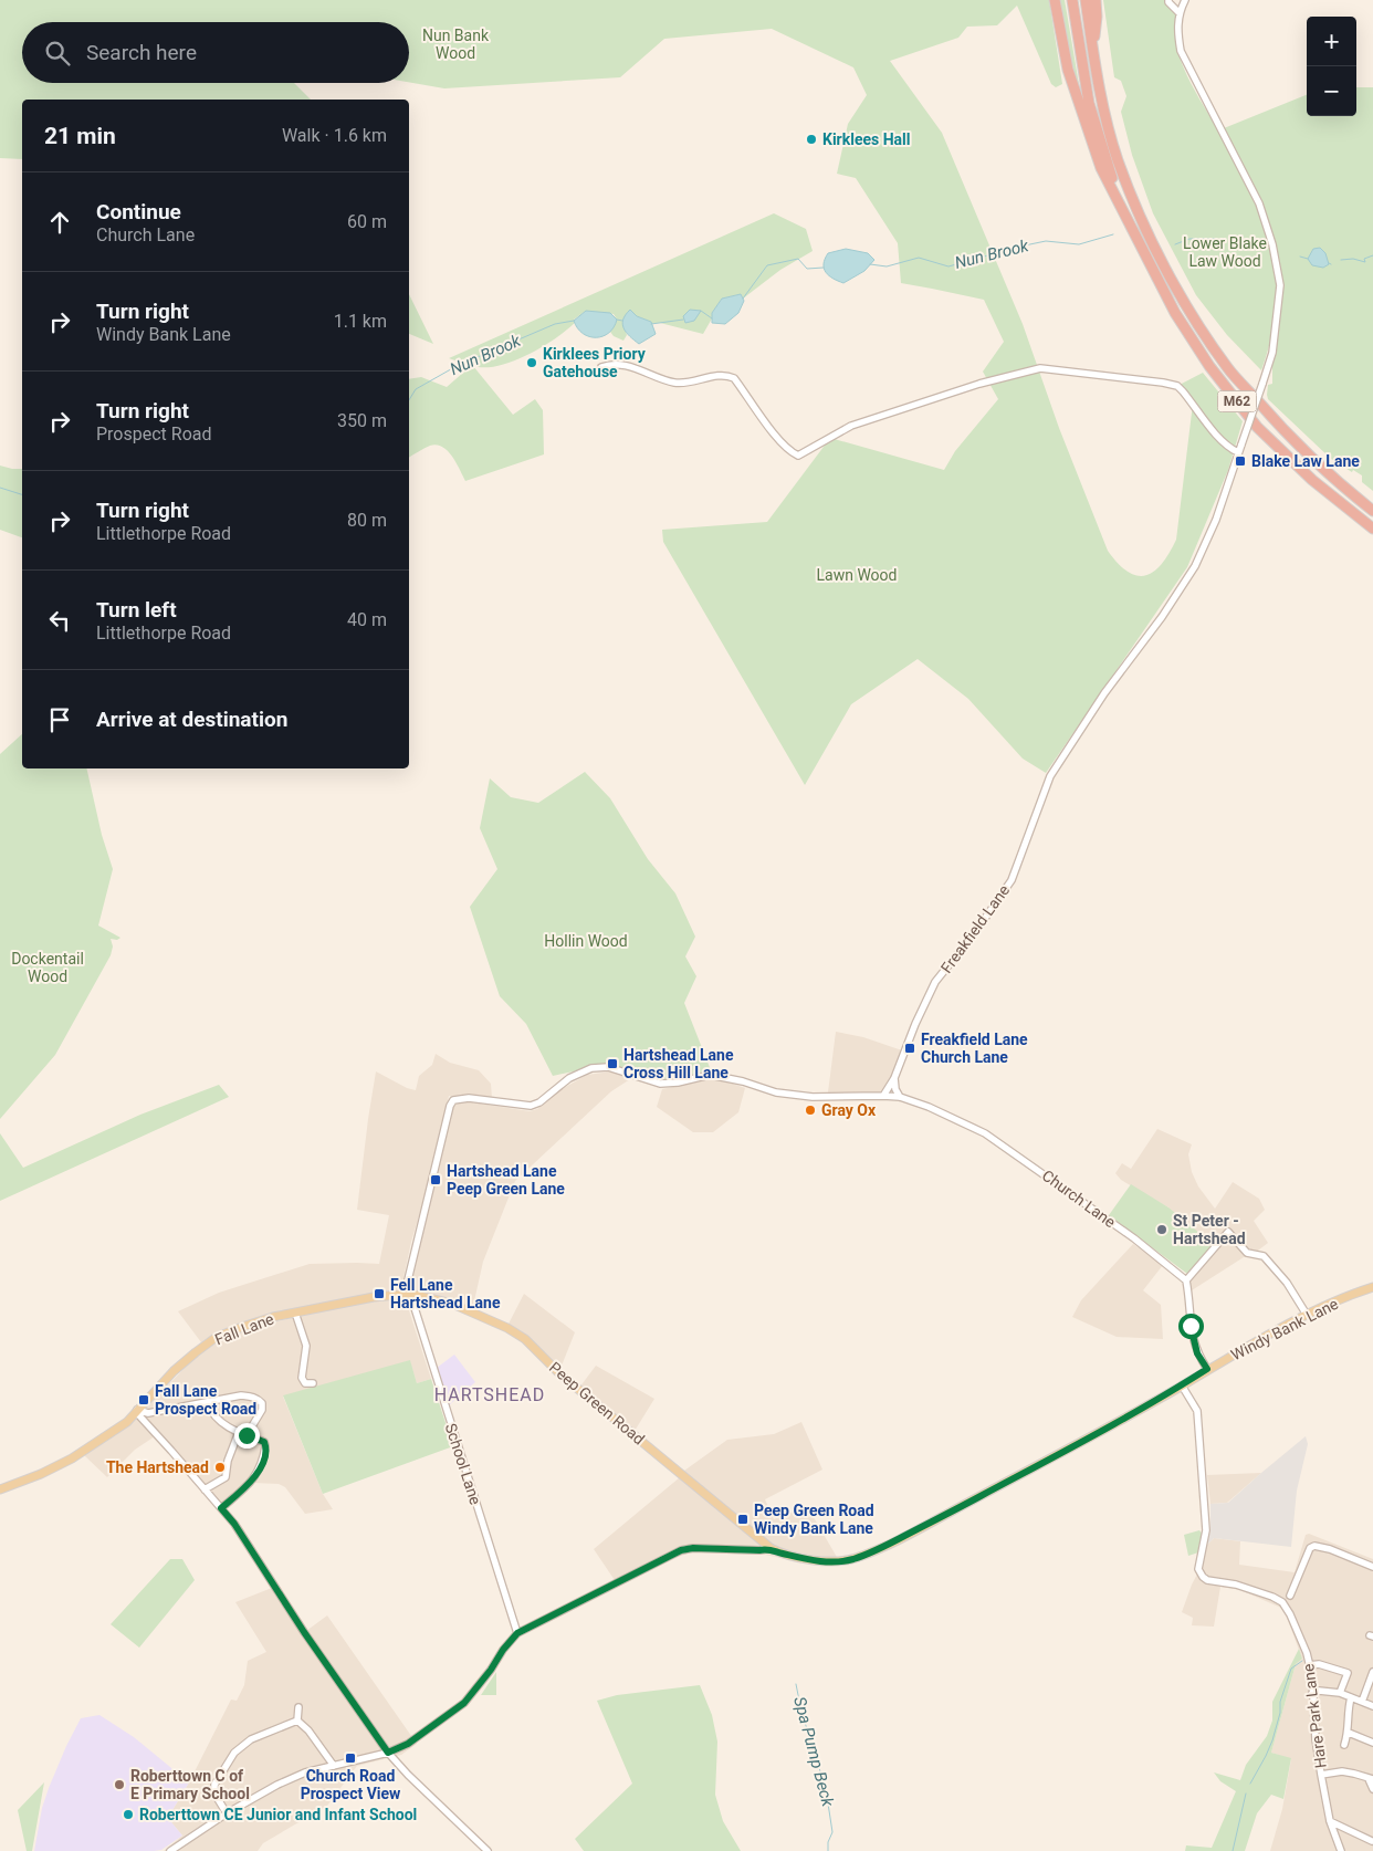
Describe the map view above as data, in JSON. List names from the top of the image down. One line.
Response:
{"streets":{"highway":["M62"],"main road":["Fall Lane","Windy Bank Lane","Peep Green Road"],"street":["Freakfield Lane","Church Lane","School Lane","Hare Park Lane"]},"crossings":[["Freakfield Lane","Church Lane"],["Church Lane","Fall Lane"],["Church Lane","Peep Green Road"],["Church Lane","School Lane"],["Fall Lane","Peep Green Road"],["Fall Lane","School Lane"],["Windy Bank Lane","Peep Green Road"],["Windy Bank Lane","School Lane"],["Peep Green Road","School Lane"]],"districts":["HARTSHEAD"],"water":["Nun Brook","Spa Pump Beck"],"parks":["Nun Bank Wood","Lower Blake Law Wood","Lawn Wood","Hollin Wood","Dockentail Wood"],"places":{"other":["Kirklees Hall","Kirklees Priory Gatehouse","Gray Ox","St Peter - Hartshead","The Hartshead","Roberttown C of E Primary School","Roberttown CE Junior and Infant School"],"transit":["Blake Law Lane","Freakfield Lane Church Lane","Hartshead Lane Cross Hill Lane","Hartshead Lane Peep Green Lane","Fell Lane Hartshead Lane","Fall Lane Prospect Road","Peep Green Road Windy Bank Lane","Church Road Prospect View"]},"page":{"map_buttons":["+","−"],"search":"Search here","heading":["21 min","Walk · 1.6 km"],"list":[["Continue","Church Lane","60 m"],["Turn right","Windy Bank Lane","1.1 km"],["Turn right","Prospect Road","350 m"],["Turn right","Littlethorpe Road","80 m"],["Turn left","Littlethorpe Road","40 m"],"Arrive at destination"]}}
